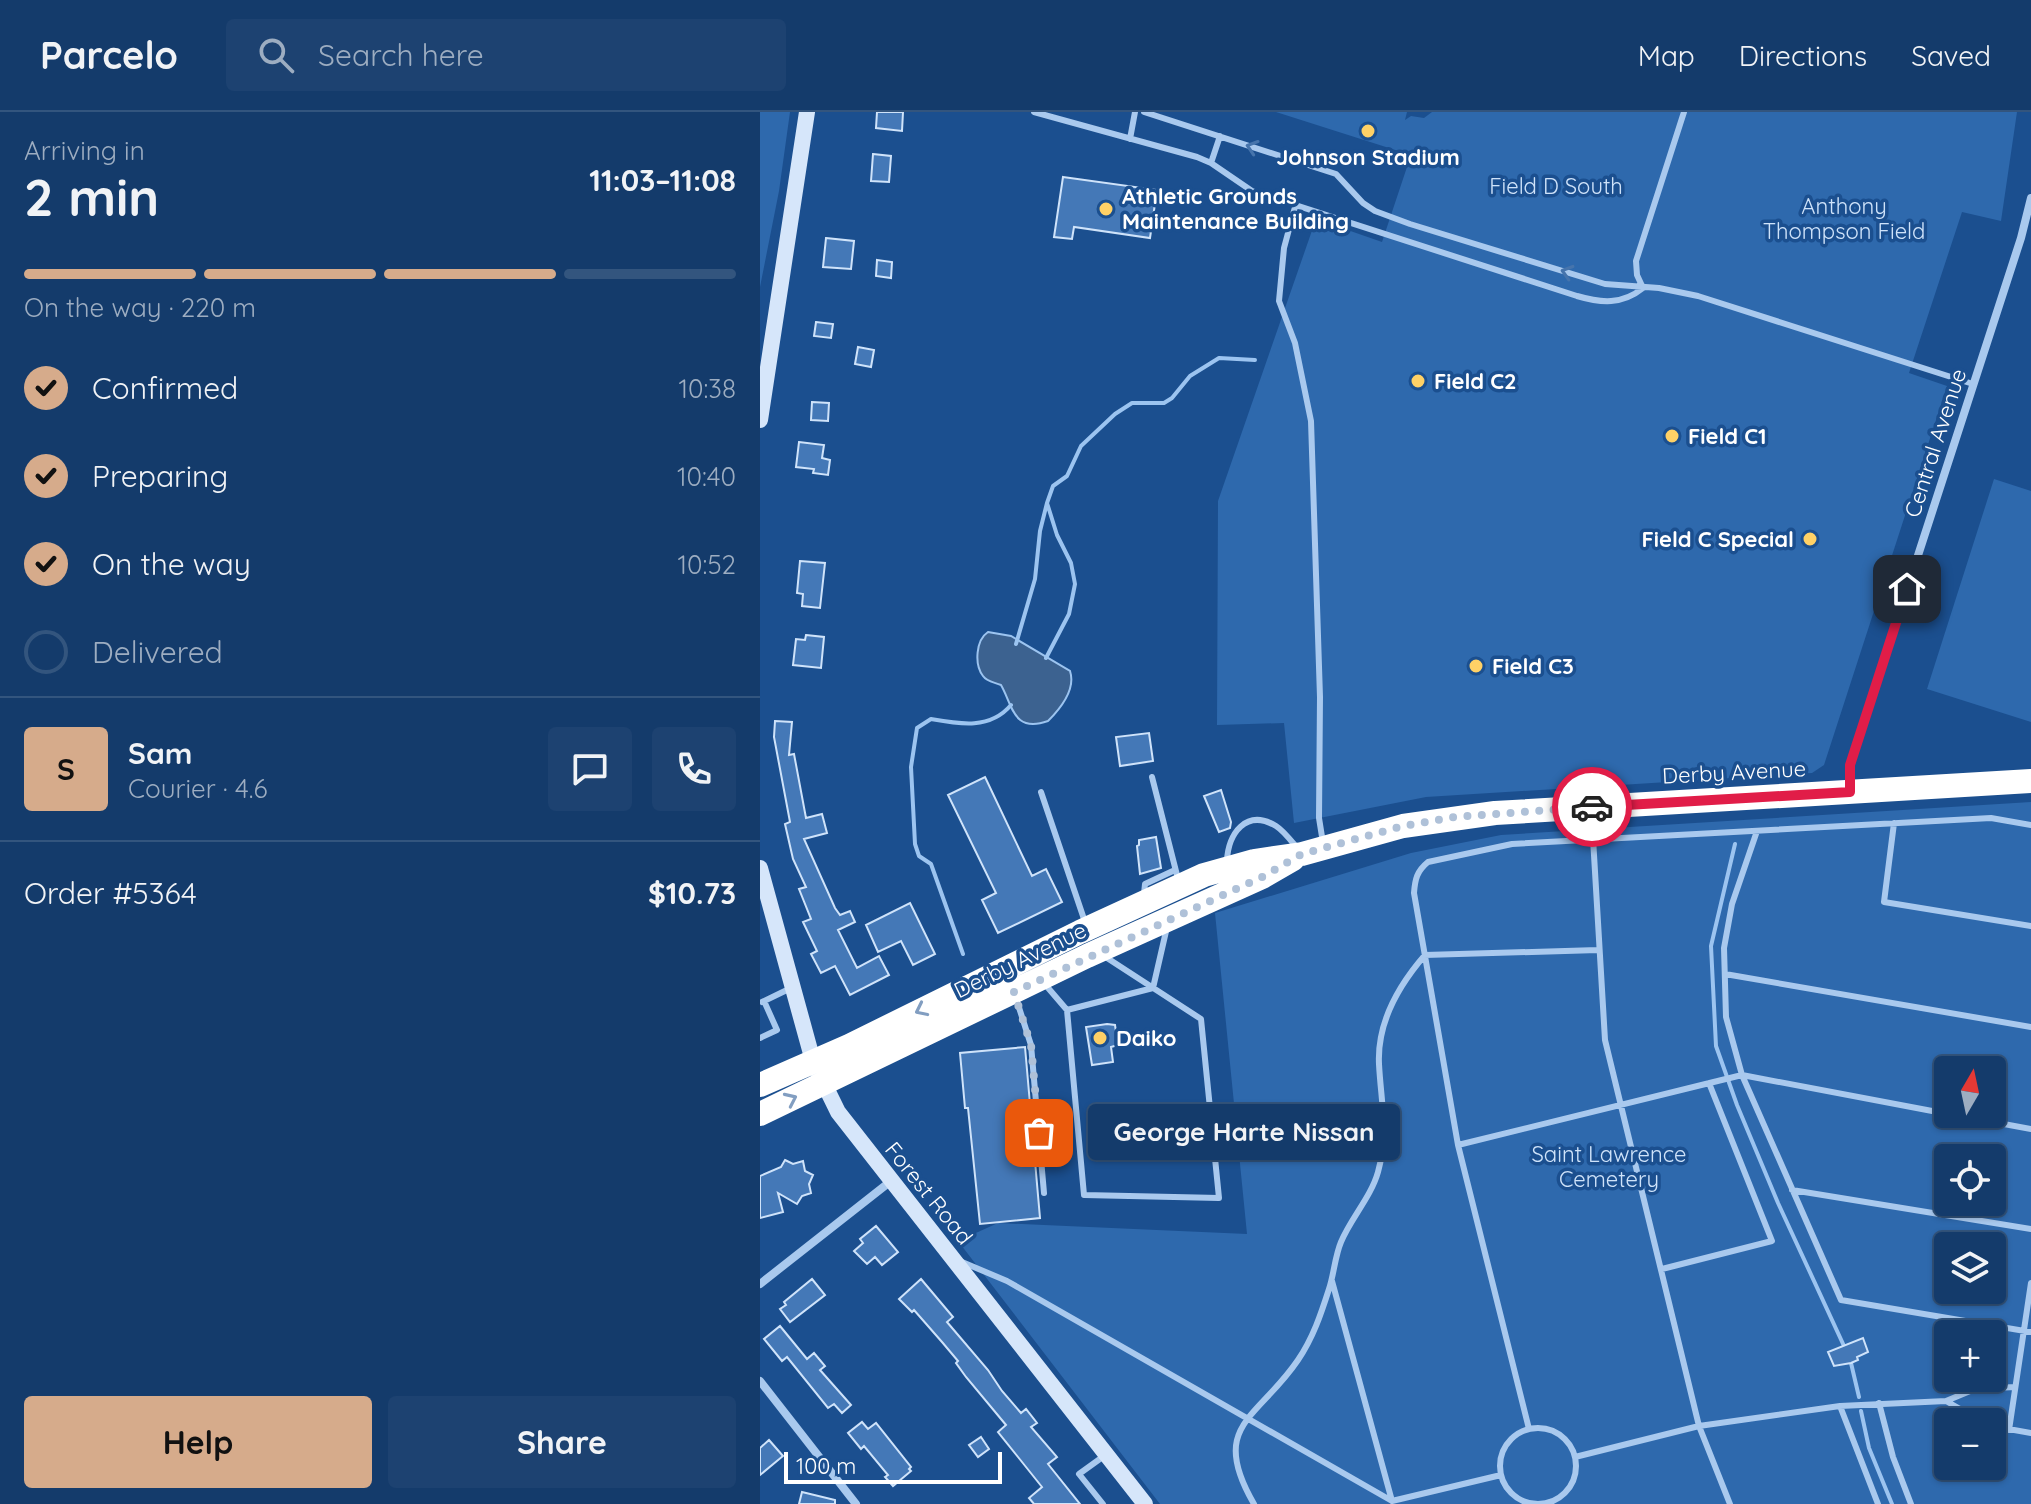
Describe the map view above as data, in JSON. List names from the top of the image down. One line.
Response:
{"streets":{"highway":["Derby Avenue"],"main road":["Forest Road"],"street":["Central Avenue"]},"crossings":[["Central Avenue","Derby Avenue"],["Derby Avenue","Forest Road"]],"parks":["Field D South","Anthony Thompson Field","Saint Lawrence Cemetery"],"places":["Johnson Stadium","Athletic Grounds Maintenance Building","Field C2","Field C1","Field C Special","Field C3","Daiko","George Harte Nissan"],"scale_bar":"100 m","north":"top","page":{"header":"Parcelo","search":"Search here","nav":["Map","Directions","Saved"],"heading":["2 min","Arriving in","11:03–11:08"],"panel":["Sam","Courier · 4.6","Order #5364","$10.73"],"bar":"On the way · 220 m","list":[["Confirmed","10:38"],["Preparing","10:40"],["On the way","10:52"],"Delivered"],"round":"S","map_buttons":["+","−"],"bubble":"George Harte Nissan","buttons":["Help","Share"],"scale":"100 m"}}
